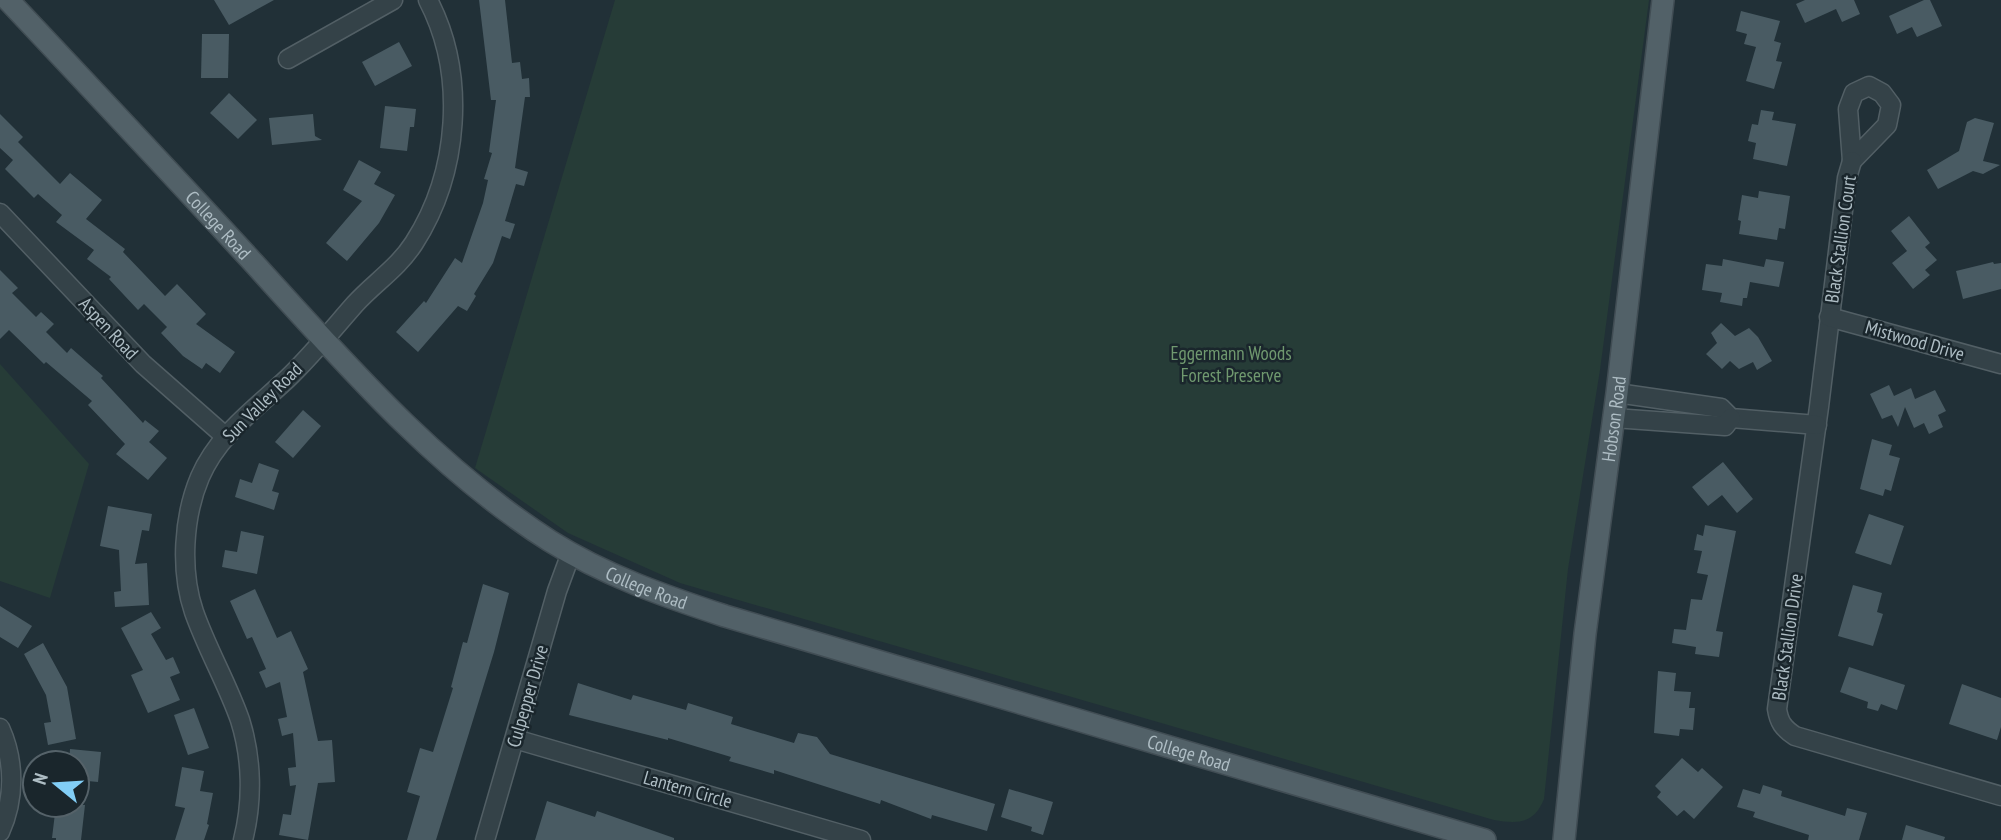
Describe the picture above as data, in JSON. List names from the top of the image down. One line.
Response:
{"streets":{"main road":["College Road","Hobson Road"],"street":["Black Stallion Court","Aspen Road","Mistwood Drive","Sun Valley Road","Black Stallion Drive","Culpepper Drive","Lantern Circle"]},"crossings":[["College Road","Sun Valley Road"],["College Road","Culpepper Drive"],["Black Stallion Court","Mistwood Drive"],["Black Stallion Court","Black Stallion Drive"],["Aspen Road","Sun Valley Road"],["Mistwood Drive","Black Stallion Drive"],["Culpepper Drive","Lantern Circle"]],"parks":["Eggermann Woods Forest Preserve"],"north":"left"}
